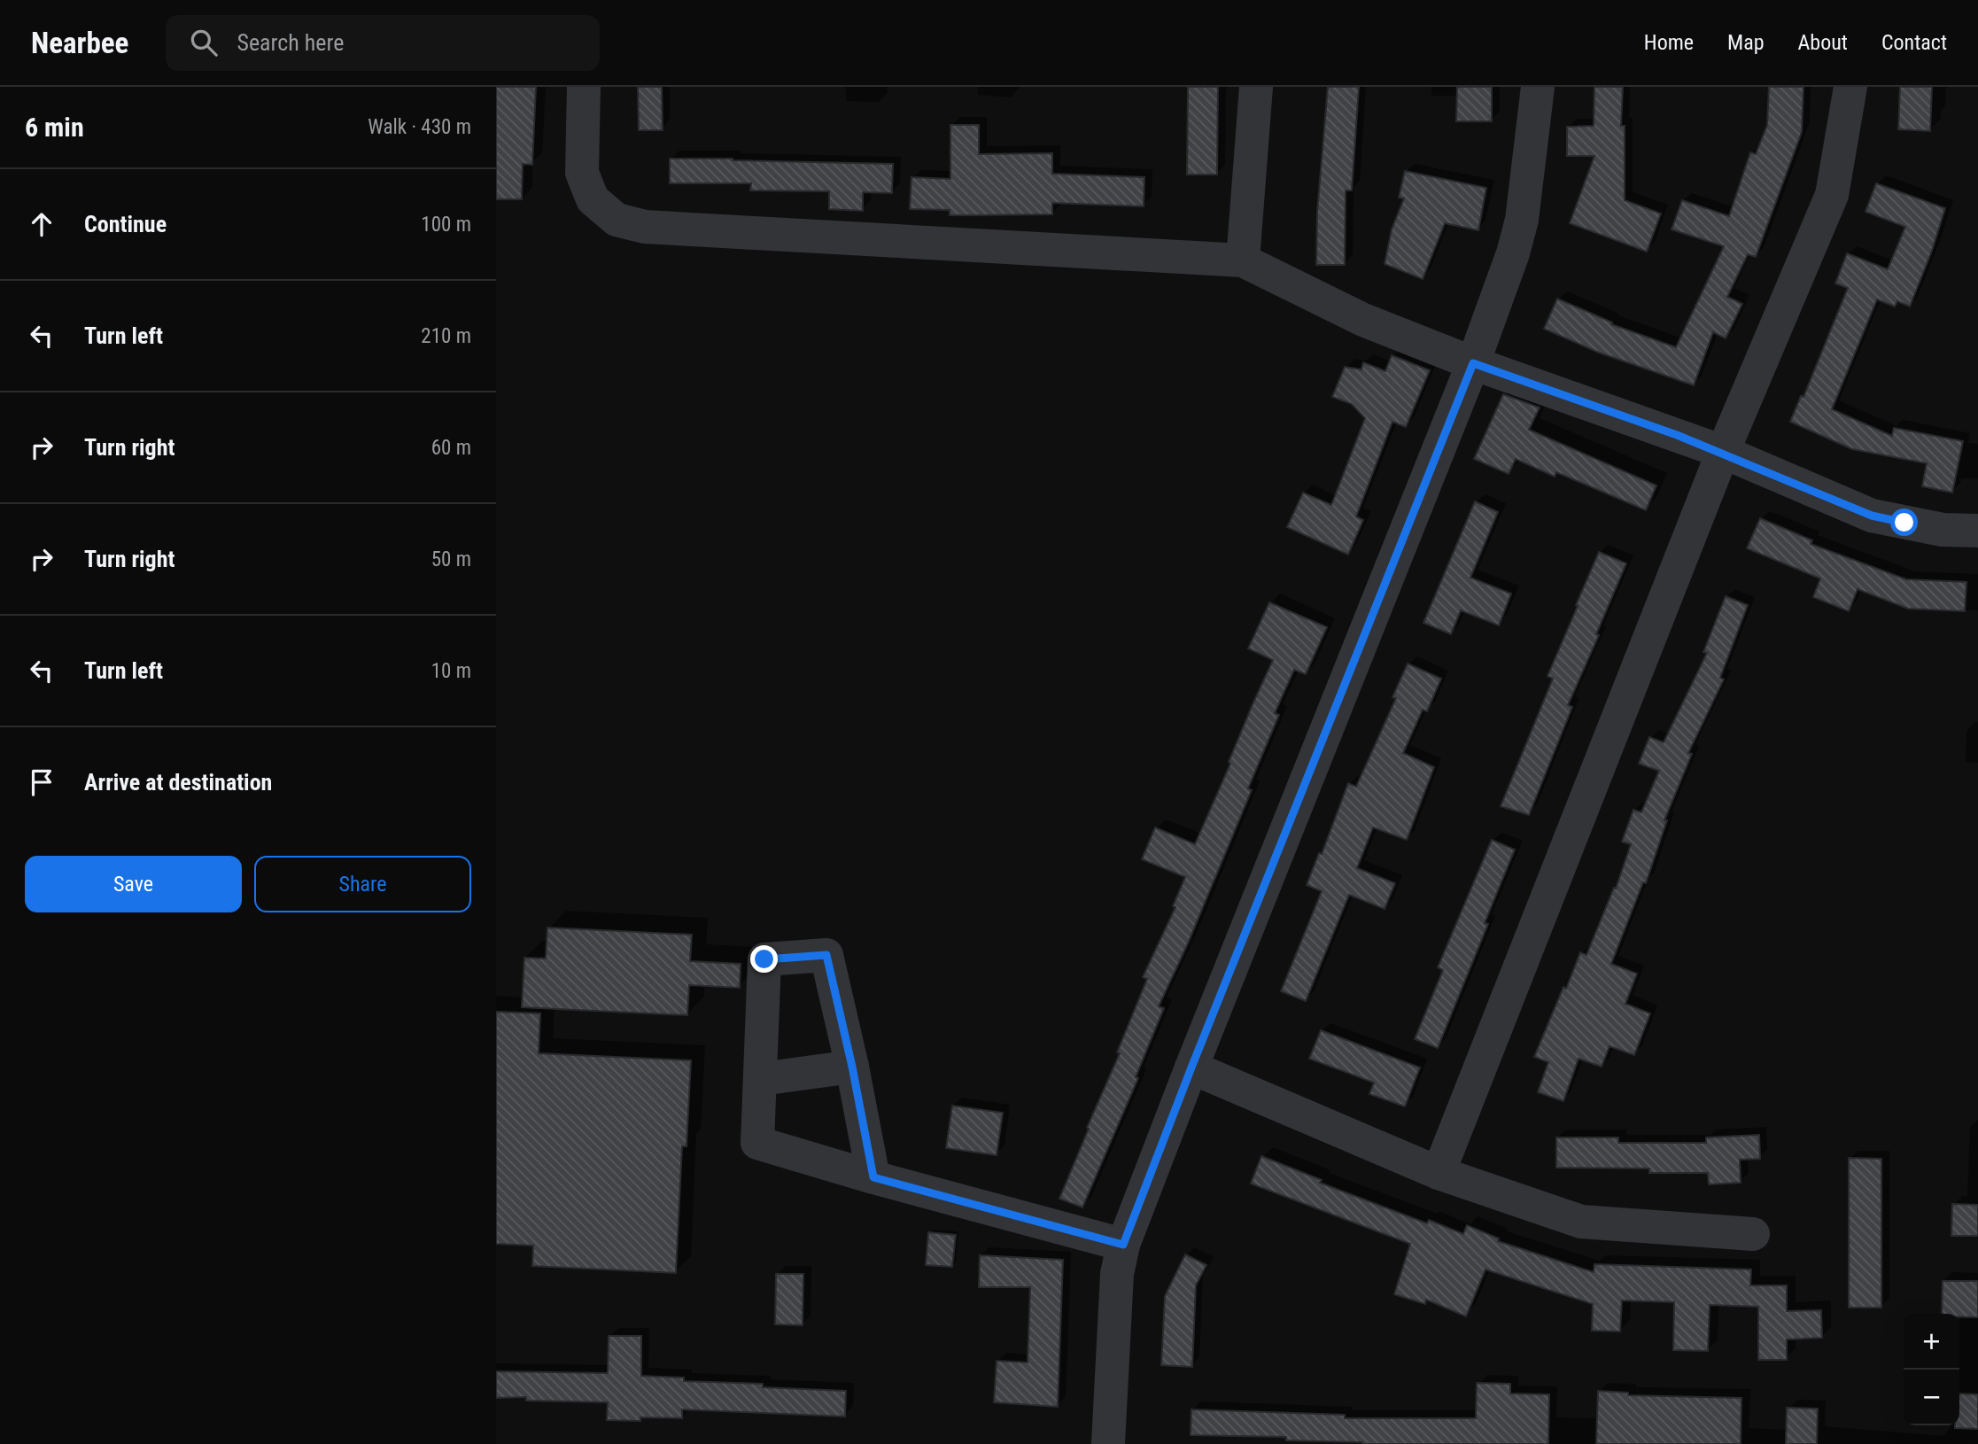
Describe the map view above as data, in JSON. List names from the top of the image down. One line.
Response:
{"page":{"header":"Nearbee","search":"Search here","nav":["Home","Map","About","Contact"],"heading":["6 min","Walk · 430 m"],"list":[["Continue","100 m"],["Turn left","210 m"],["Turn right","60 m"],["Turn right","50 m"],["Turn left","10 m"],"Arrive at destination"],"buttons":["Save","Share"],"map_buttons":["+","−"]}}
